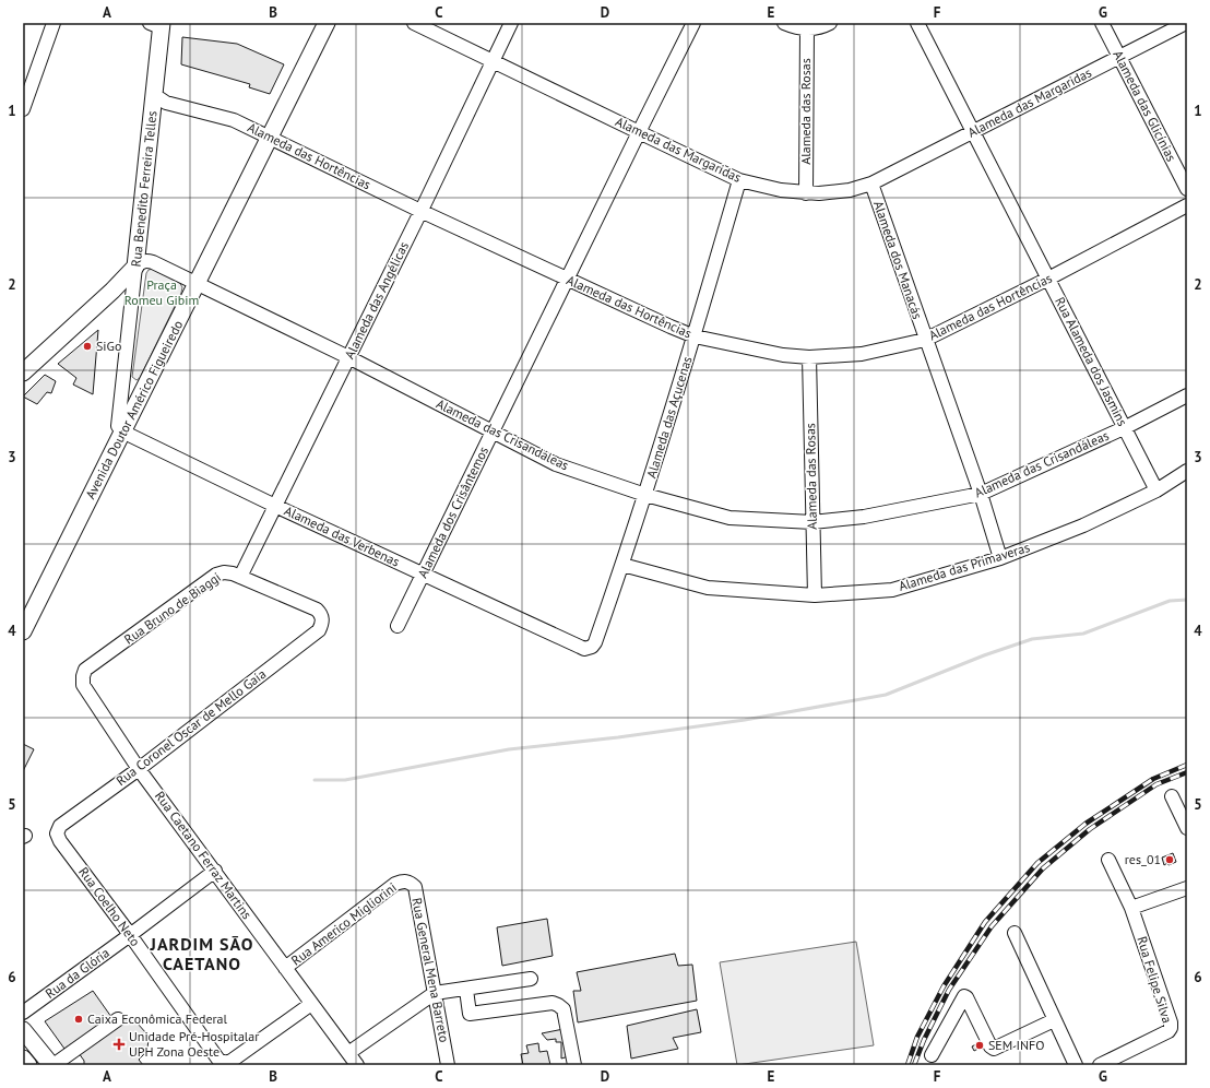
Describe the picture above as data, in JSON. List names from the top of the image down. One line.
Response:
{"streets":{"main road":["Rua Benedito Ferreira Telles","Avenida Doutor Américo Figueiredo"],"street":["Alameda das Margaridas","Alameda das Glicínias","Alameda das Rosas","Alameda das Hortências","Alameda dos Manacás","Alameda das Angélicas","Rua Alameda dos Jasmins","Alameda das Açucenas","Alameda das Crisandáleas","Alameda dos Crisântemos","Alameda das Verbenas","Alameda das Primaveras","Rua Bruno de Biaggi","Rua Coronel Oscar de Mello Gaia","Rua Caetano Ferraz Martins","Rua Coelho Neto","Rua Americo Migliorini","Rua General Mena Barreto","Rua da Glória","Rua Felipe Silva"]},"crossings":[["Alameda das Margaridas","Alameda das Glicínias"],["Alameda das Margaridas","Alameda das Rosas"],["Alameda das Margaridas","Alameda dos Manacás"],["Alameda das Margaridas","Alameda das Angélicas"],["Alameda das Margaridas","Rua Alameda dos Jasmins"],["Alameda das Margaridas","Alameda das Açucenas"],["Alameda das Margaridas","Alameda dos Crisântemos"],["Alameda das Rosas","Alameda das Hortências"],["Alameda das Rosas","Alameda das Crisandáleas"],["Alameda das Rosas","Alameda das Primaveras"],["Alameda das Hortências","Rua Benedito Ferreira Telles"],["Alameda das Hortências","Alameda dos Manacás"],["Alameda das Hortências","Alameda das Angélicas"],["Alameda das Hortências","Rua Alameda dos Jasmins"],["Alameda das Hortências","Avenida Doutor Américo Figueiredo"],["Alameda das Hortências","Alameda das Açucenas"],["Alameda das Hortências","Alameda dos Crisântemos"],["Rua Benedito Ferreira Telles","Avenida Doutor Américo Figueiredo"],["Rua Benedito Ferreira Telles","Alameda das Crisandáleas"],["Rua Benedito Ferreira Telles","Alameda das Verbenas"],["Alameda dos Manacás","Alameda das Crisandáleas"],["Alameda dos Manacás","Alameda das Primaveras"],["Alameda das Angélicas","Alameda das Crisandáleas"],["Alameda das Angélicas","Alameda das Verbenas"],["Alameda das Angélicas","Rua Bruno de Biaggi"],["Rua Alameda dos Jasmins","Alameda das Crisandáleas"],["Rua Alameda dos Jasmins","Alameda das Primaveras"],["Avenida Doutor Américo Figueiredo","Alameda das Crisandáleas"],["Avenida Doutor Américo Figueiredo","Alameda das Verbenas"],["Alameda das Açucenas","Alameda das Crisandáleas"],["Alameda das Açucenas","Alameda das Verbenas"],["Alameda das Açucenas","Alameda das Primaveras"],["Alameda das Crisandáleas","Alameda dos Crisântemos"],["Alameda dos Crisântemos","Alameda das Verbenas"],["Rua Bruno de Biaggi","Rua Coronel Oscar de Mello Gaia"],["Rua Bruno de Biaggi","Rua Caetano Ferraz Martins"],["Rua Coronel Oscar de Mello Gaia","Rua Caetano Ferraz Martins"],["Rua Coronel Oscar de Mello Gaia","Rua Coelho Neto"],["Rua Caetano Ferraz Martins","Rua Coelho Neto"],["Rua Caetano Ferraz Martins","Rua Americo Migliorini"],["Rua Caetano Ferraz Martins","Rua da Glória"],["Rua Coelho Neto","Rua da Glória"],["Rua Americo Migliorini","Rua General Mena Barreto"]],"districts":["JARDIM SÃO CAETANO"],"parks":["Praça Romeu Gibim"],"places":{"other":["SiGo","res_01","Caixa Econômica Federal","SEM INFO"],"health":["Unidade Pré-Hospitalar UPH Zona Oeste"]},"grid":{"columns":["A","B","C","D","E","F","G"],"rows":["1","2","3","4","5","6"]}}
